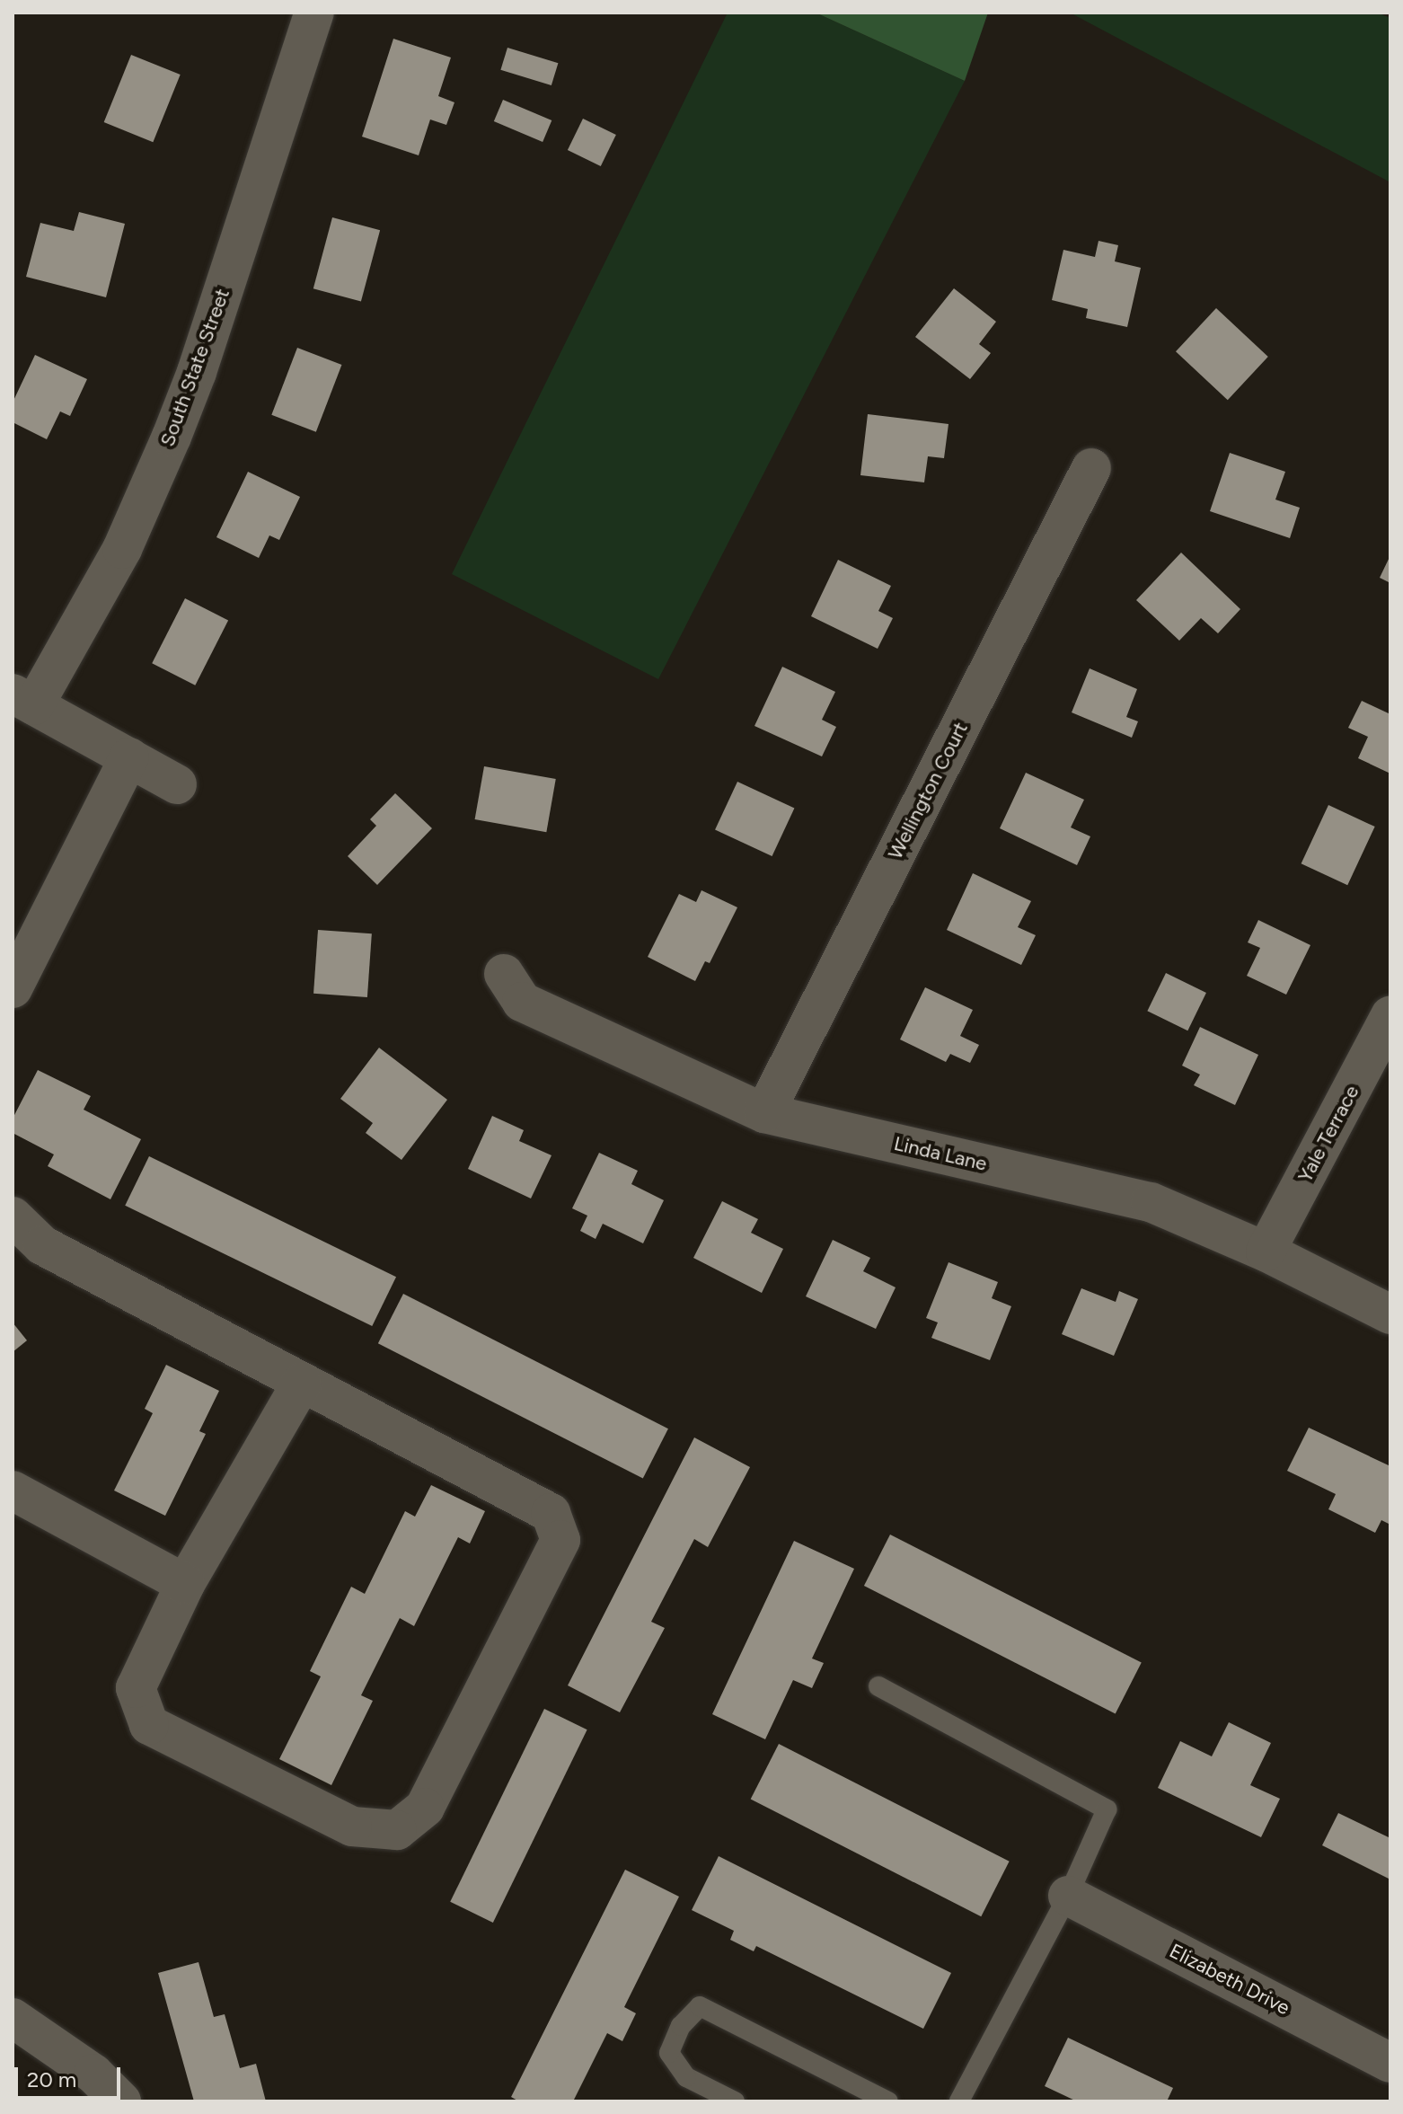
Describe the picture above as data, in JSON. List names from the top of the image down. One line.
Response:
{"streets":{"street":["South State Street","Wellington Court","Yale Terrace","Linda Lane","Elizabeth Drive"]},"crossings":[["Wellington Court","Linda Lane"],["Yale Terrace","Linda Lane"]],"scale_bar":"20 m"}
